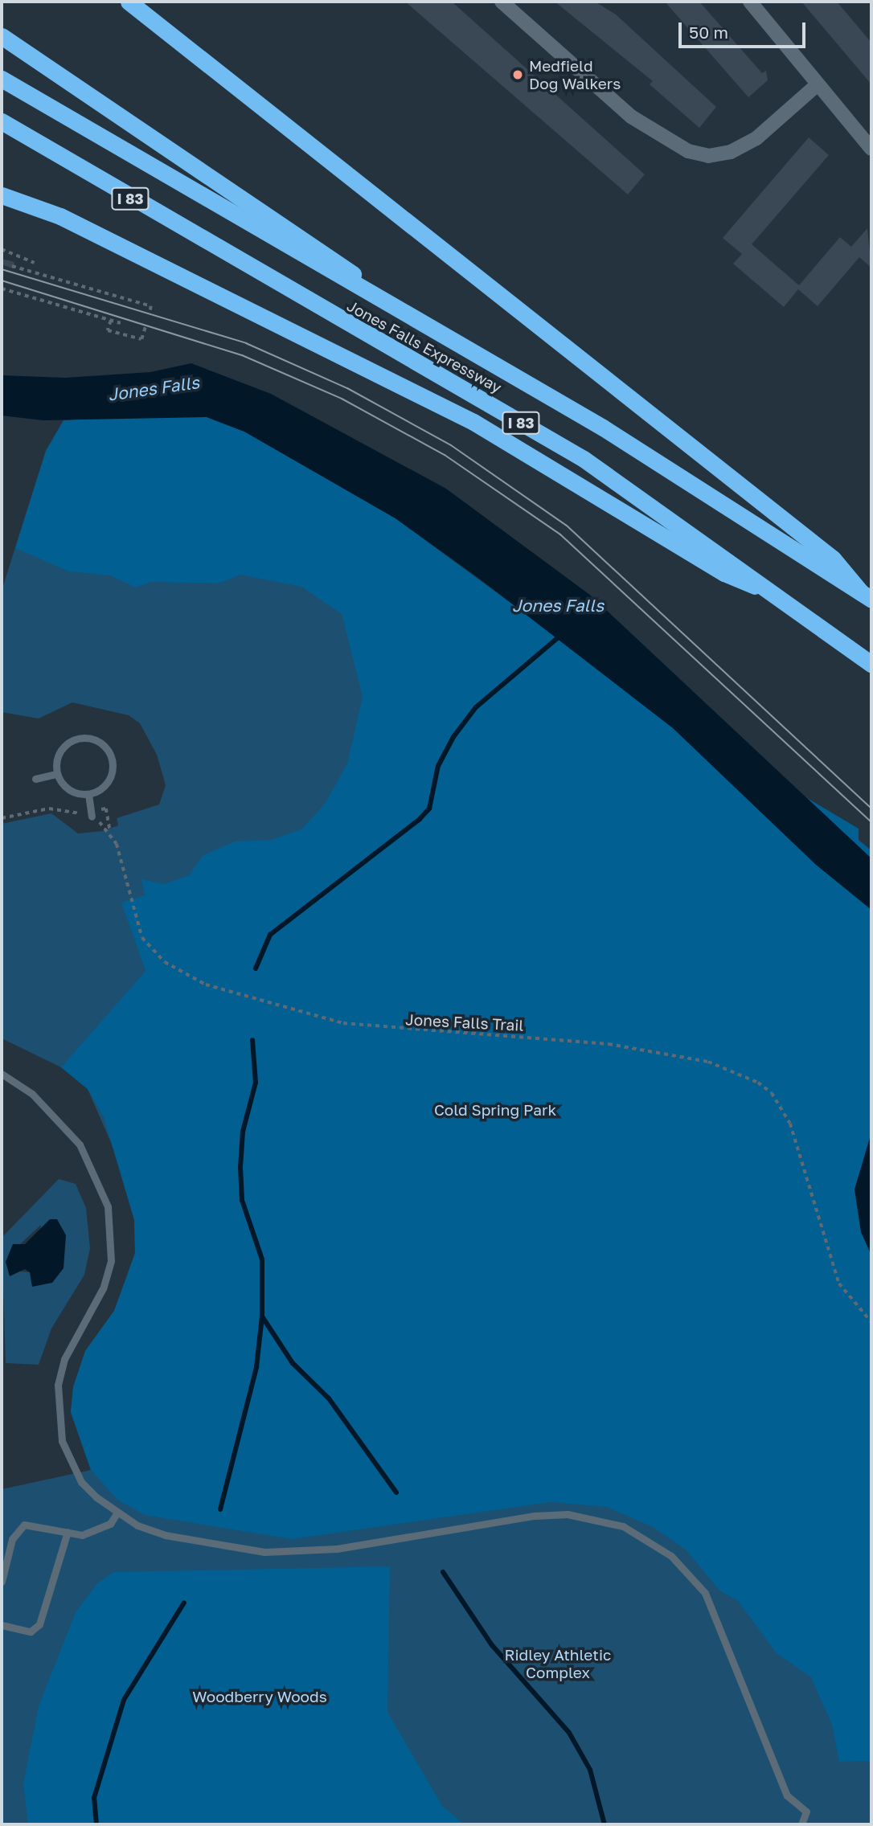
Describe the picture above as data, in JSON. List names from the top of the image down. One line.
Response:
{"streets":{"highway":["I 83","Jones Falls Expressway"],"path":["Jones Falls Trail"]},"water":["Jones Falls"],"parks":["Cold Spring Park","Ridley Athletic Complex","Woodberry Woods"],"places":["Medfield Dog Walkers"],"scale_bar":"50 m"}
